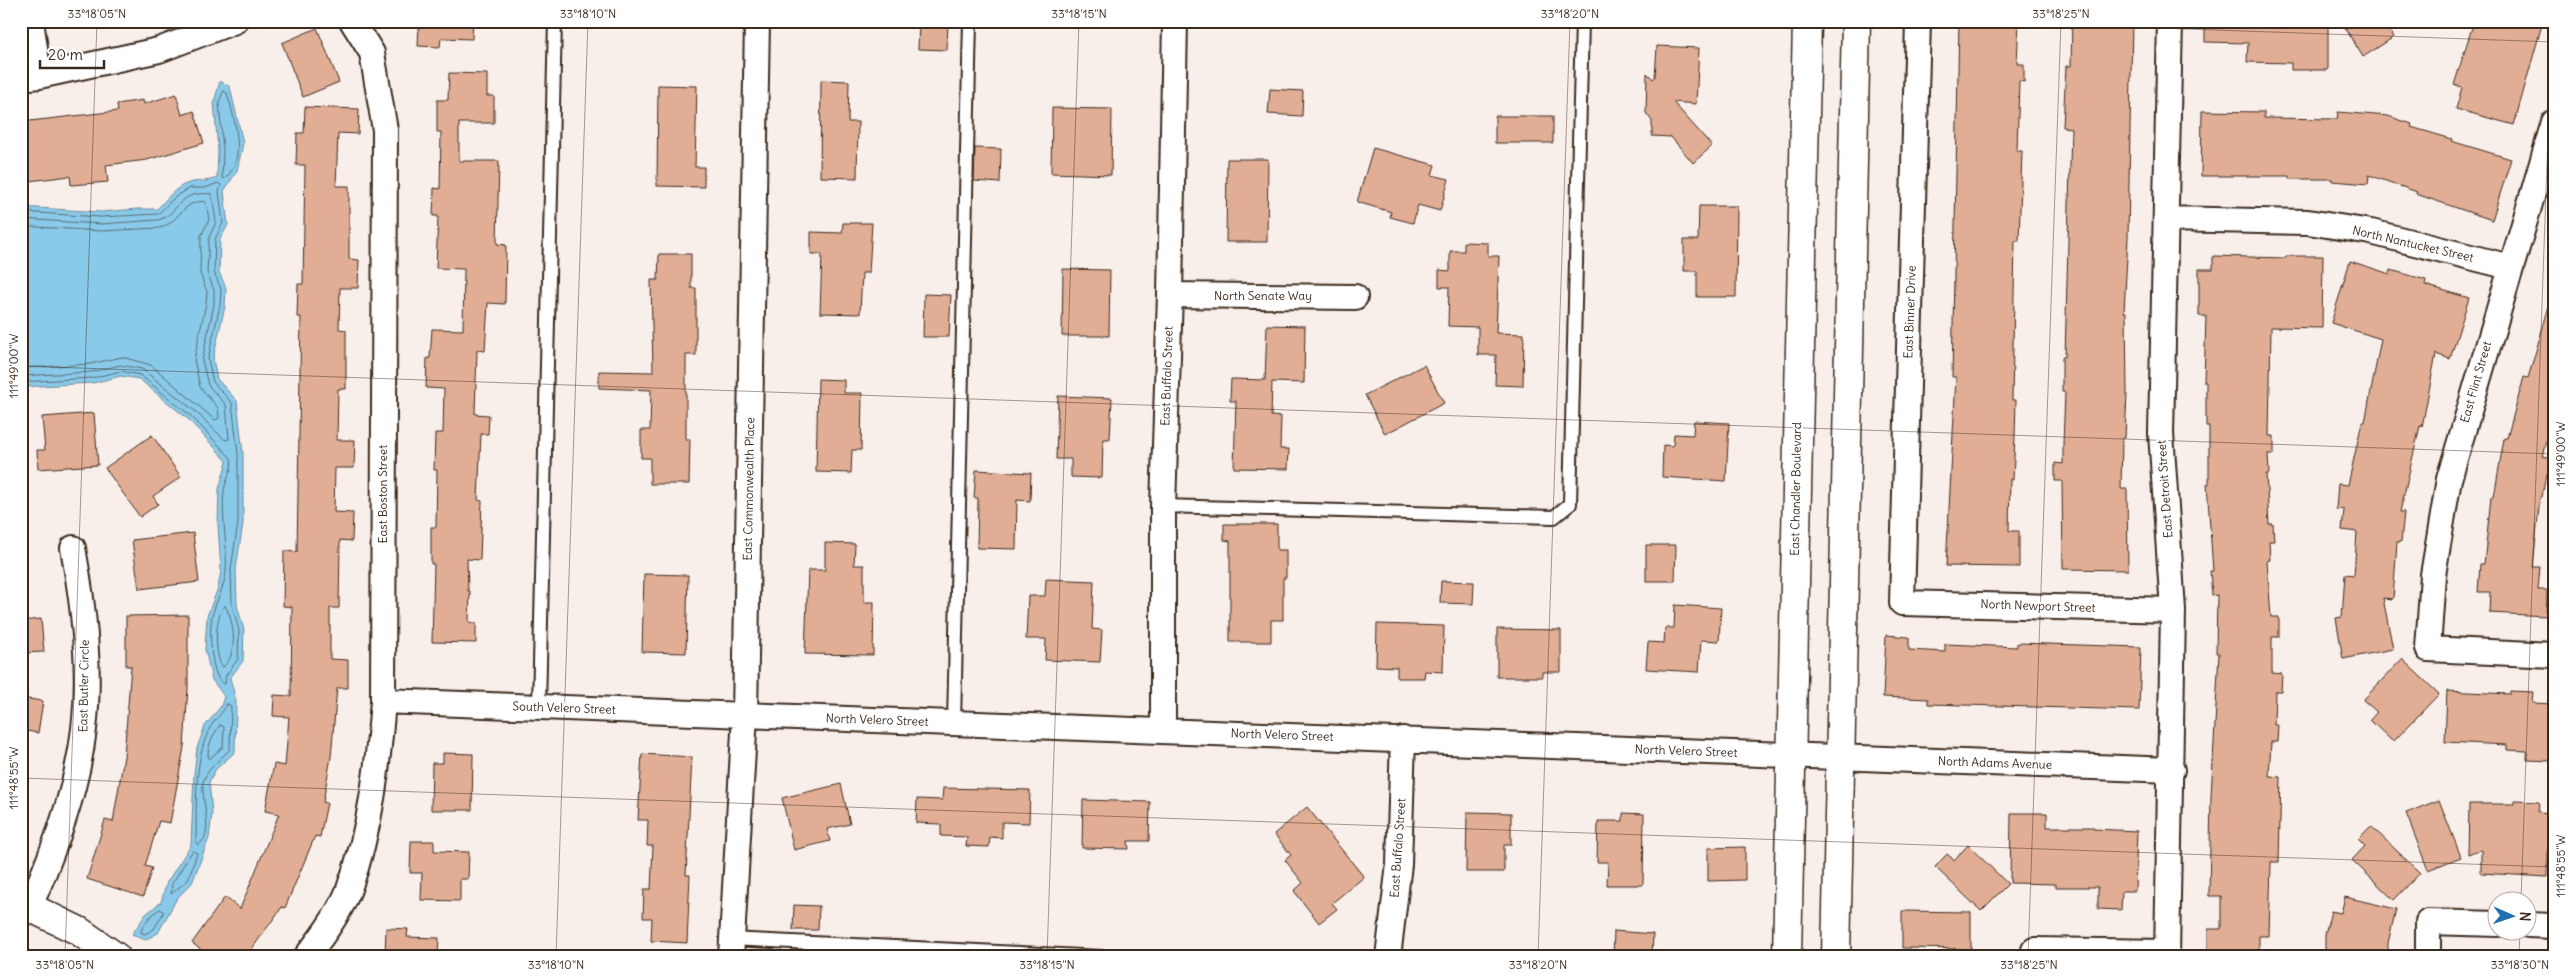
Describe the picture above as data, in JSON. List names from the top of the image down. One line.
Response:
{"streets":{"main road":["East Chandler Boulevard"],"street":["North Nantucket Street","North Senate Way","East Binner Drive","East Buffalo Street","East Flint Street","East Commonwealth Place","East Detroit Street","East Boston Street","North Newport Street","East Butler Circle","South Velero Street","North Velero Street","North Adams Avenue"]},"crossings":[["North Nantucket Street","East Flint Street"],["North Nantucket Street","East Detroit Street"],["North Senate Way","East Buffalo Street"],["East Binner Drive","North Newport Street"],["East Buffalo Street","North Velero Street"],["East Commonwealth Place","South Velero Street"],["East Commonwealth Place","North Velero Street"],["East Chandler Boulevard","North Velero Street"],["East Chandler Boulevard","North Adams Avenue"],["East Detroit Street","North Newport Street"],["East Detroit Street","North Adams Avenue"],["East Boston Street","South Velero Street"],["South Velero Street","North Velero Street"],["North Velero Street","North Adams Avenue"]],"scale_bar":"20 m","north":"right","coordinates":["33°18'05\"N","33°18'10\"N","33°18'15\"N","33°18'20\"N","33°18'25\"N","111°49'00\"W","111°48'55\"W","33°18'30\"N"]}
